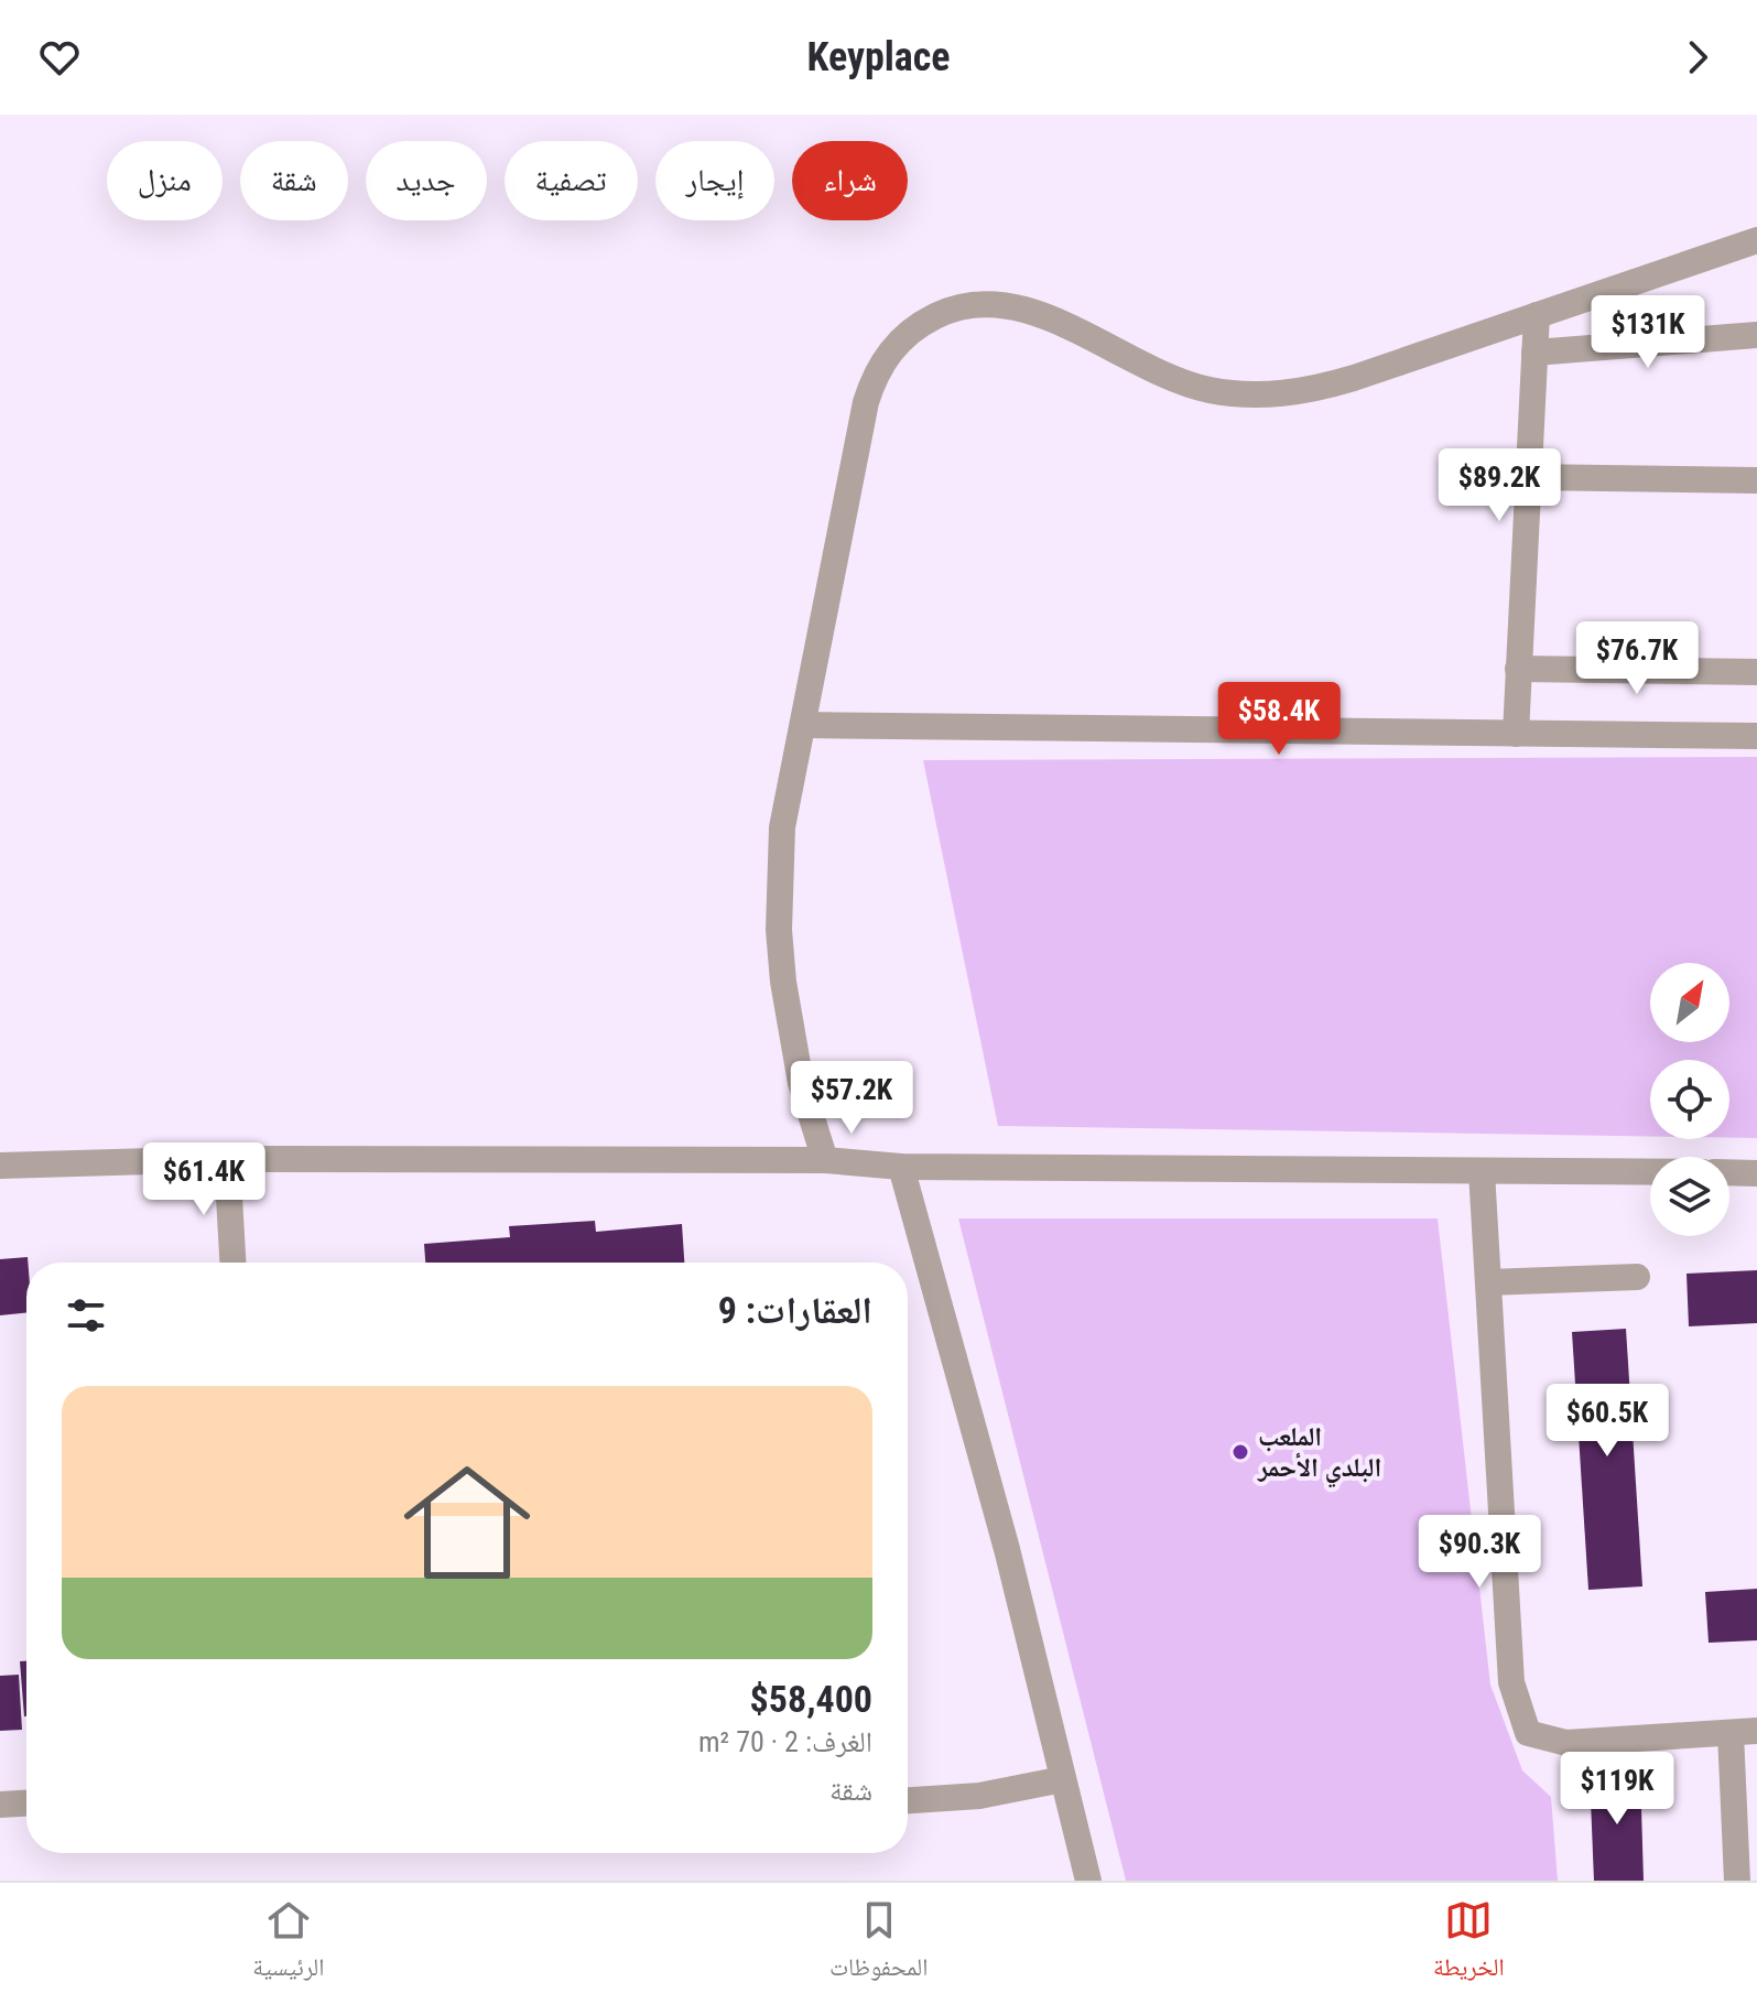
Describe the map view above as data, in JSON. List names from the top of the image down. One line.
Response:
{"places":["الملعب البلدي الأحمر"],"north":"top right","page":{"header":"Keyplace","chip":["شراء","إيجار","تصفية","جديد","شقة","منزل"],"price":["$131K","$89.2K","$76.7K","$58.4K","$57.2K","$61.4K","$60.5K","$90.3K","$119K"],"heading":"العقارات: 9","list":[{"name":"$58,400","note":"الغرف: 2 · 70 m² · شقة"}],"tabs":["الخريطة","المحفوظات","الرئيسية"]}}
